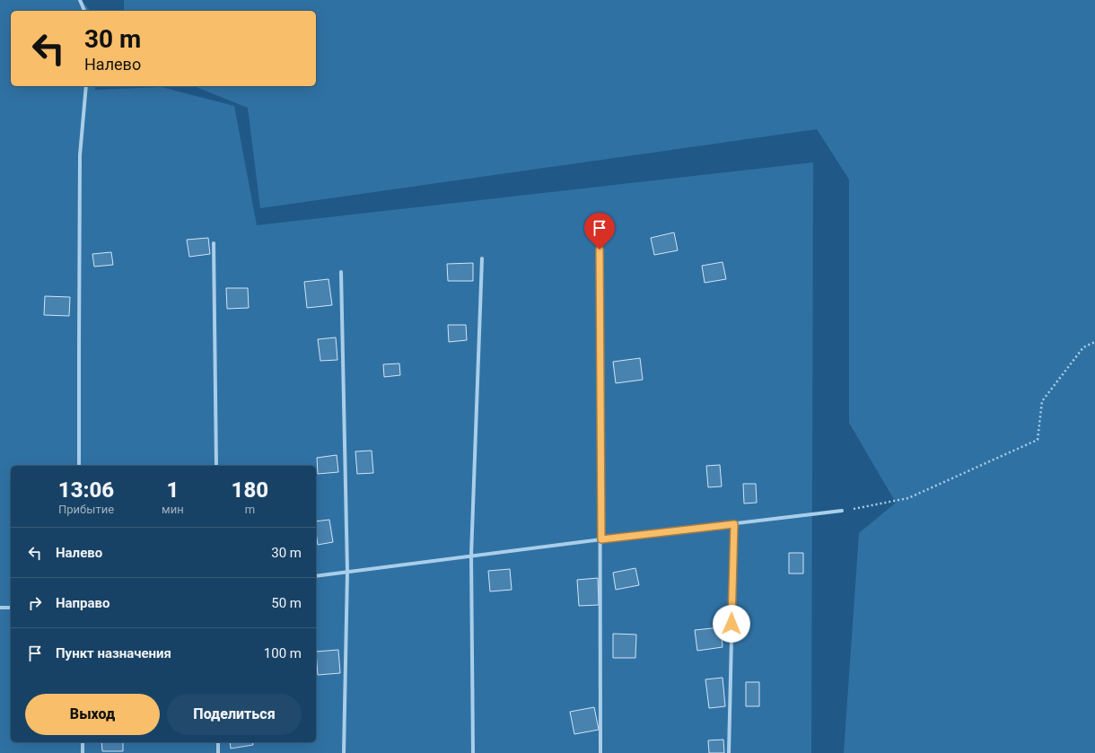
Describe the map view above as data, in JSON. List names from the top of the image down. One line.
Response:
{"page":{"turn":["30 m","Налево"],"eta":["13:06","Прибытие","1","мин","180","m"],"list":[{"name":"Налево","value":"30 m"},{"name":"Направо","value":"50 m"},{"name":"Пункт назначения","value":"100 m"}],"buttons":["Выход","Поделиться"]}}
